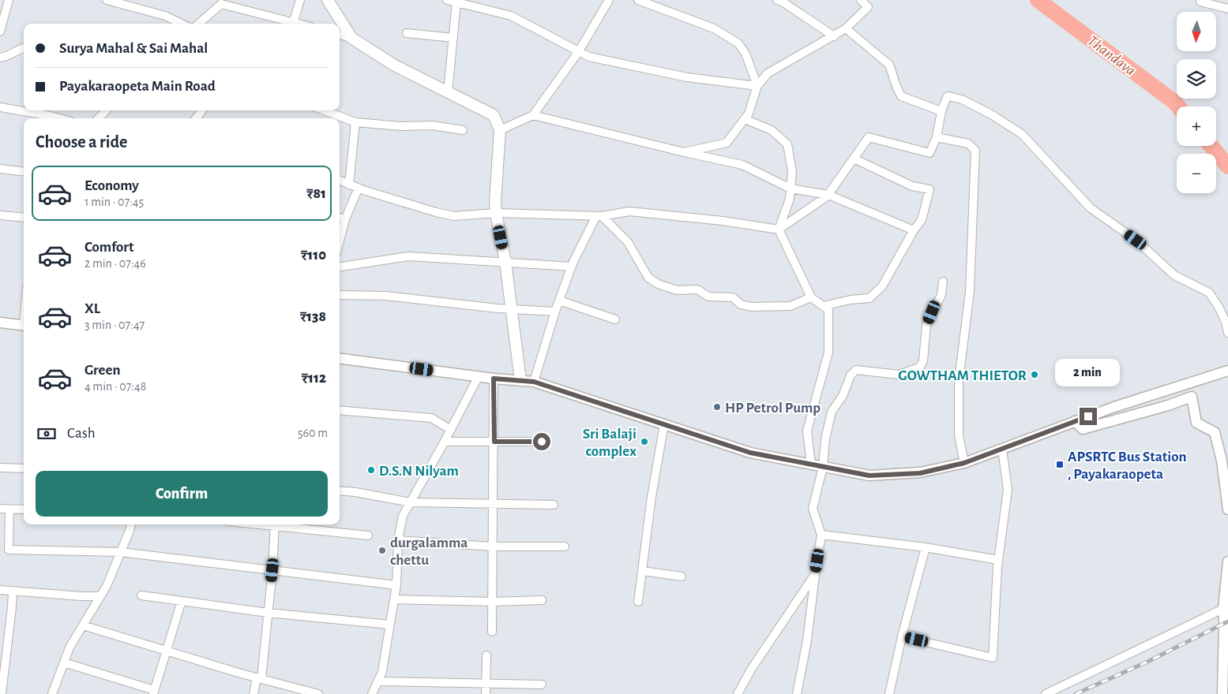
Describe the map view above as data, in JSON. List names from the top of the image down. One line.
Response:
{"water":["Thandava"],"places":{"other":["GOWTHAM THIETOR","HP Petrol Pump","Sri Balaji complex","D.S.N Nilyam","durgalamma chettu"],"transit":["APSRTC Bus Station , Payakaraopeta"]},"north":"bottom","page":{"map_buttons":["+","−"],"banner":["Surya Mahal & Sai Mahal","Payakaraopeta Main Road"],"heading":"Choose a ride","list":[{"name":"Economy","note":"1 min · 07:45","value":"₹81"},{"name":"Comfort","note":"2 min · 07:46","value":"₹110"},{"name":"XL","note":"3 min · 07:47","value":"₹138"},{"name":"Green","note":"4 min · 07:48","value":"₹112"}],"bubble":"2 min","pay":["Cash","560 m"],"buttons":"Confirm"}}
